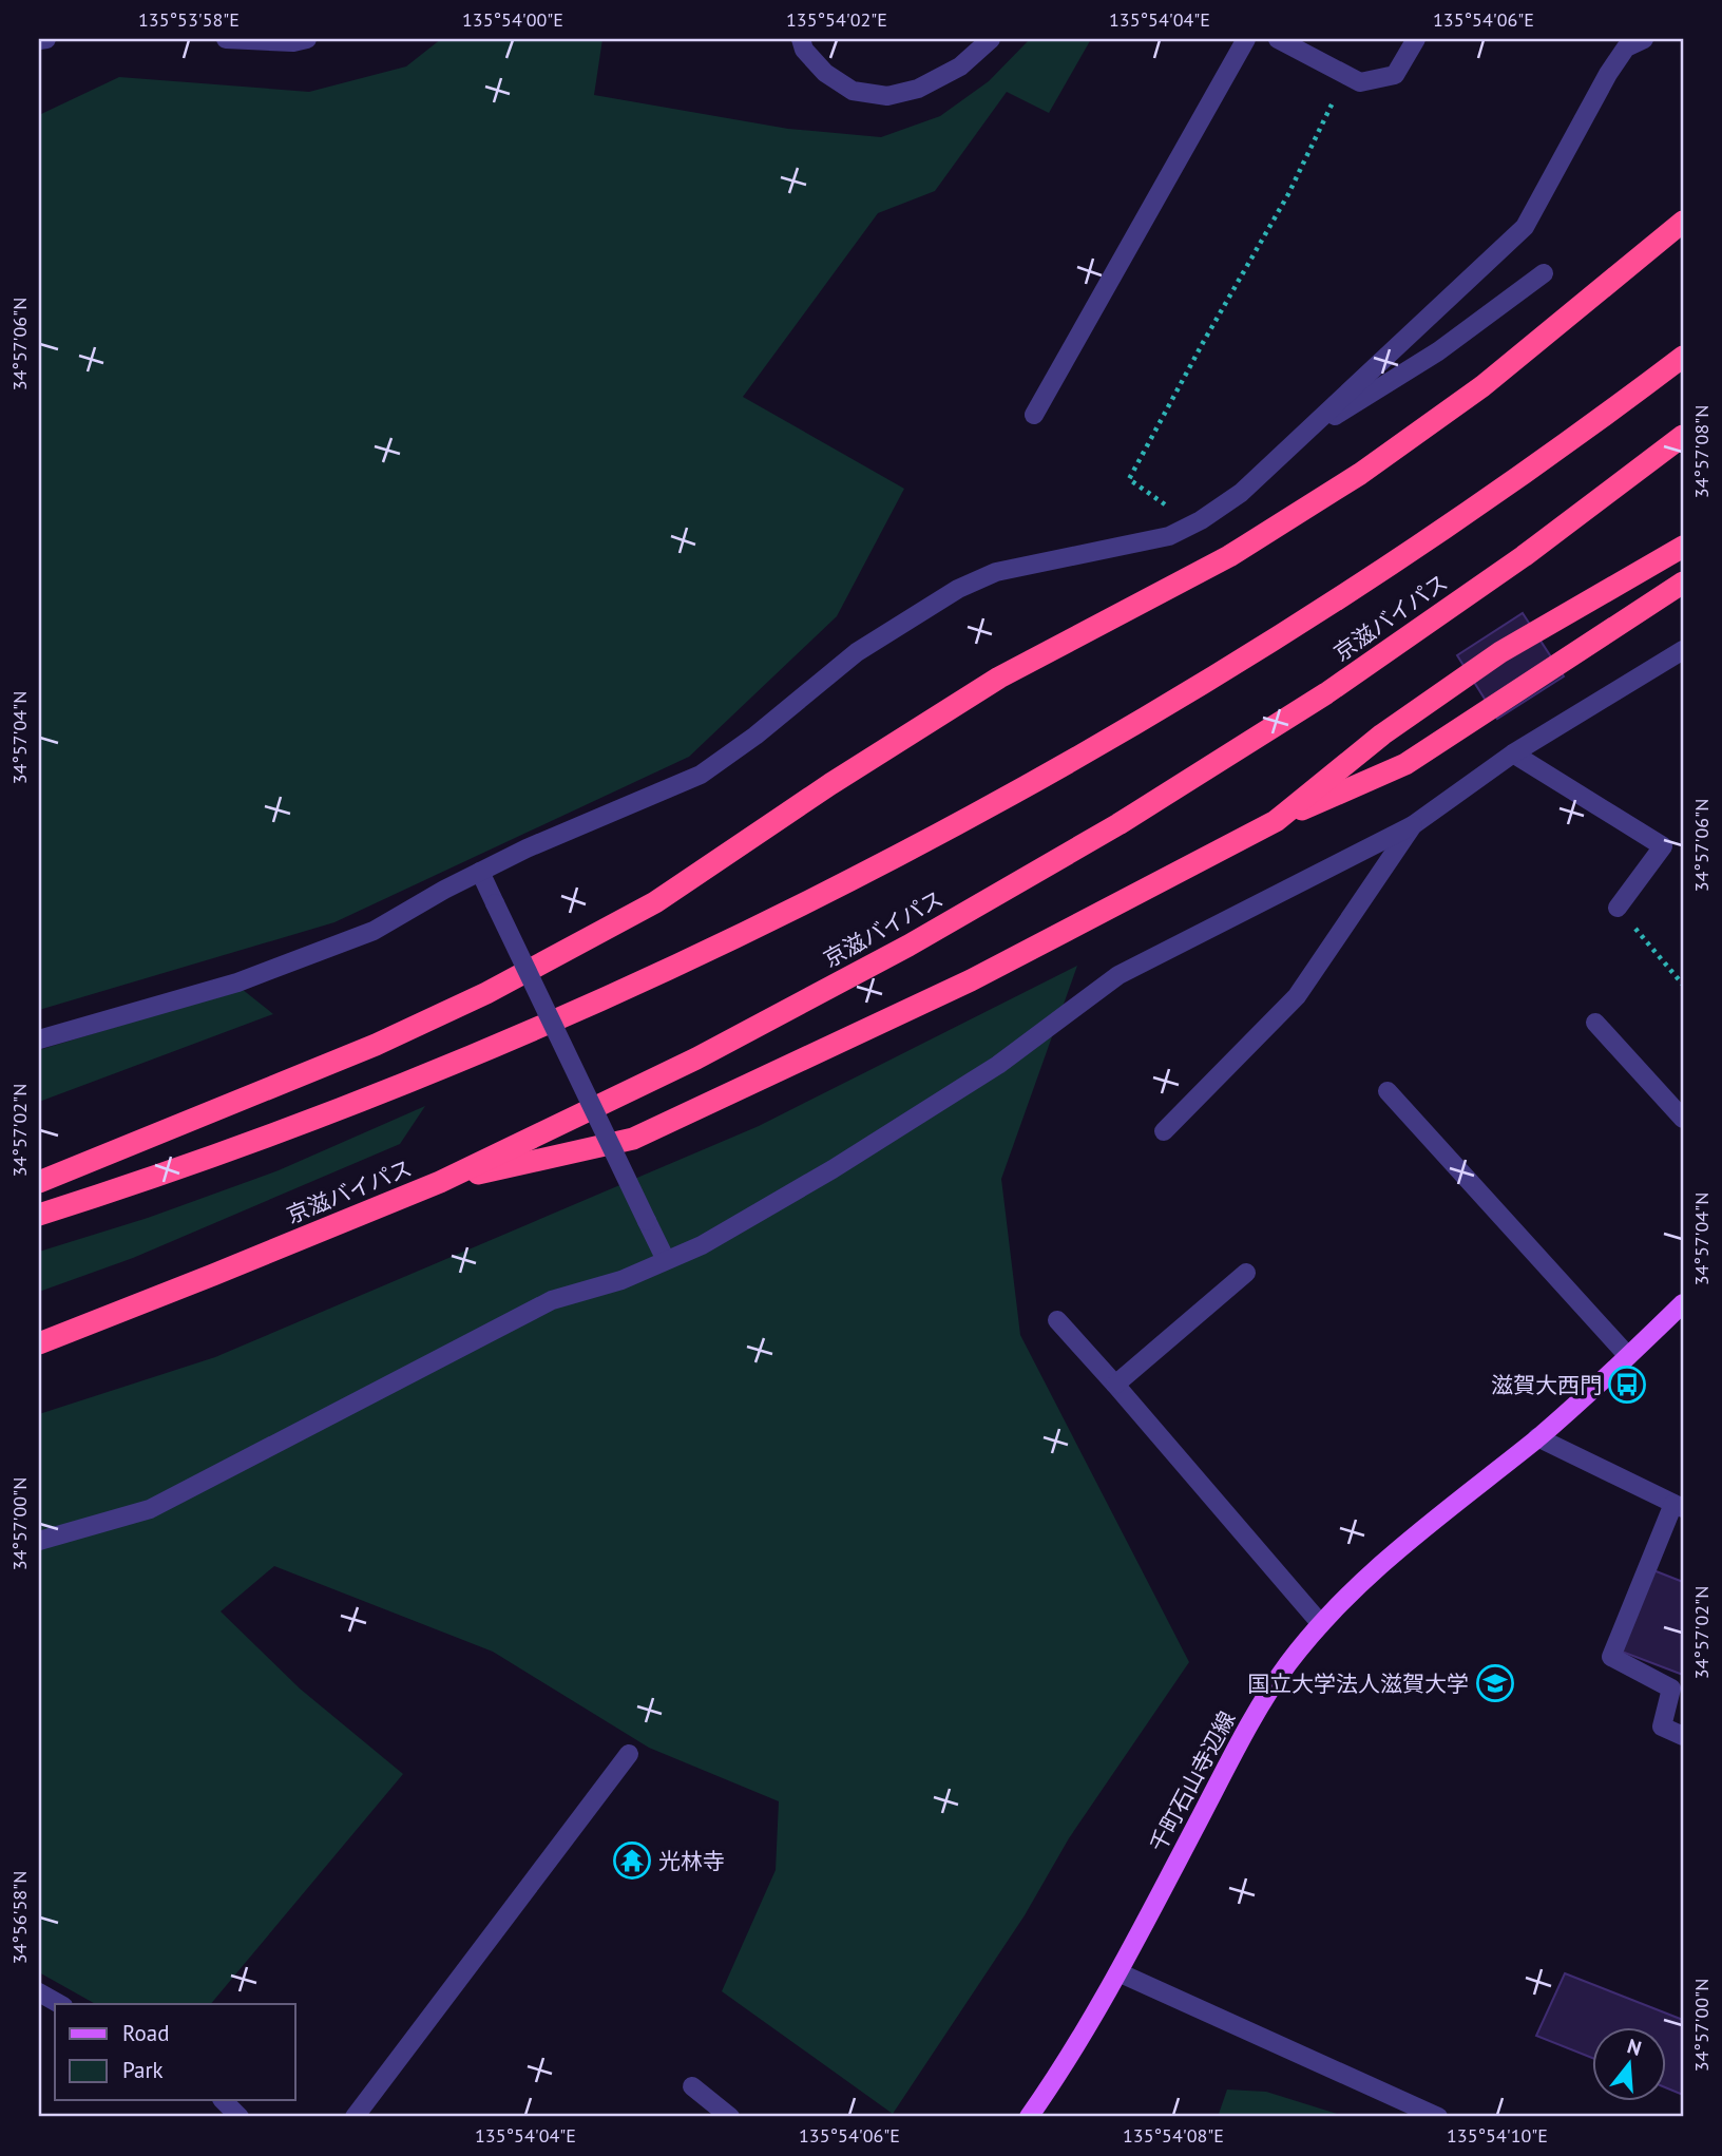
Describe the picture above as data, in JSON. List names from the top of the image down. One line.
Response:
{"streets":{"highway":["京滋バイパス"],"main road":["千町石山寺辺線"]},"places":{"bus stop":["滋賀大西門"],"school or university":["国立大学法人滋賀大学"],"temple":["光林寺"]},"legend":["Road","Park"],"north":"top","coordinates":["135°53'58\"E","135°54'00\"E","135°54'02\"E","135°54'04\"E","135°54'06\"E","34°57'06\"N","34°57'08\"N","34°57'04\"N","34°57'02\"N","34°57'00\"N","34°56'58\"N","135°54'08\"E","135°54'10\"E"]}
